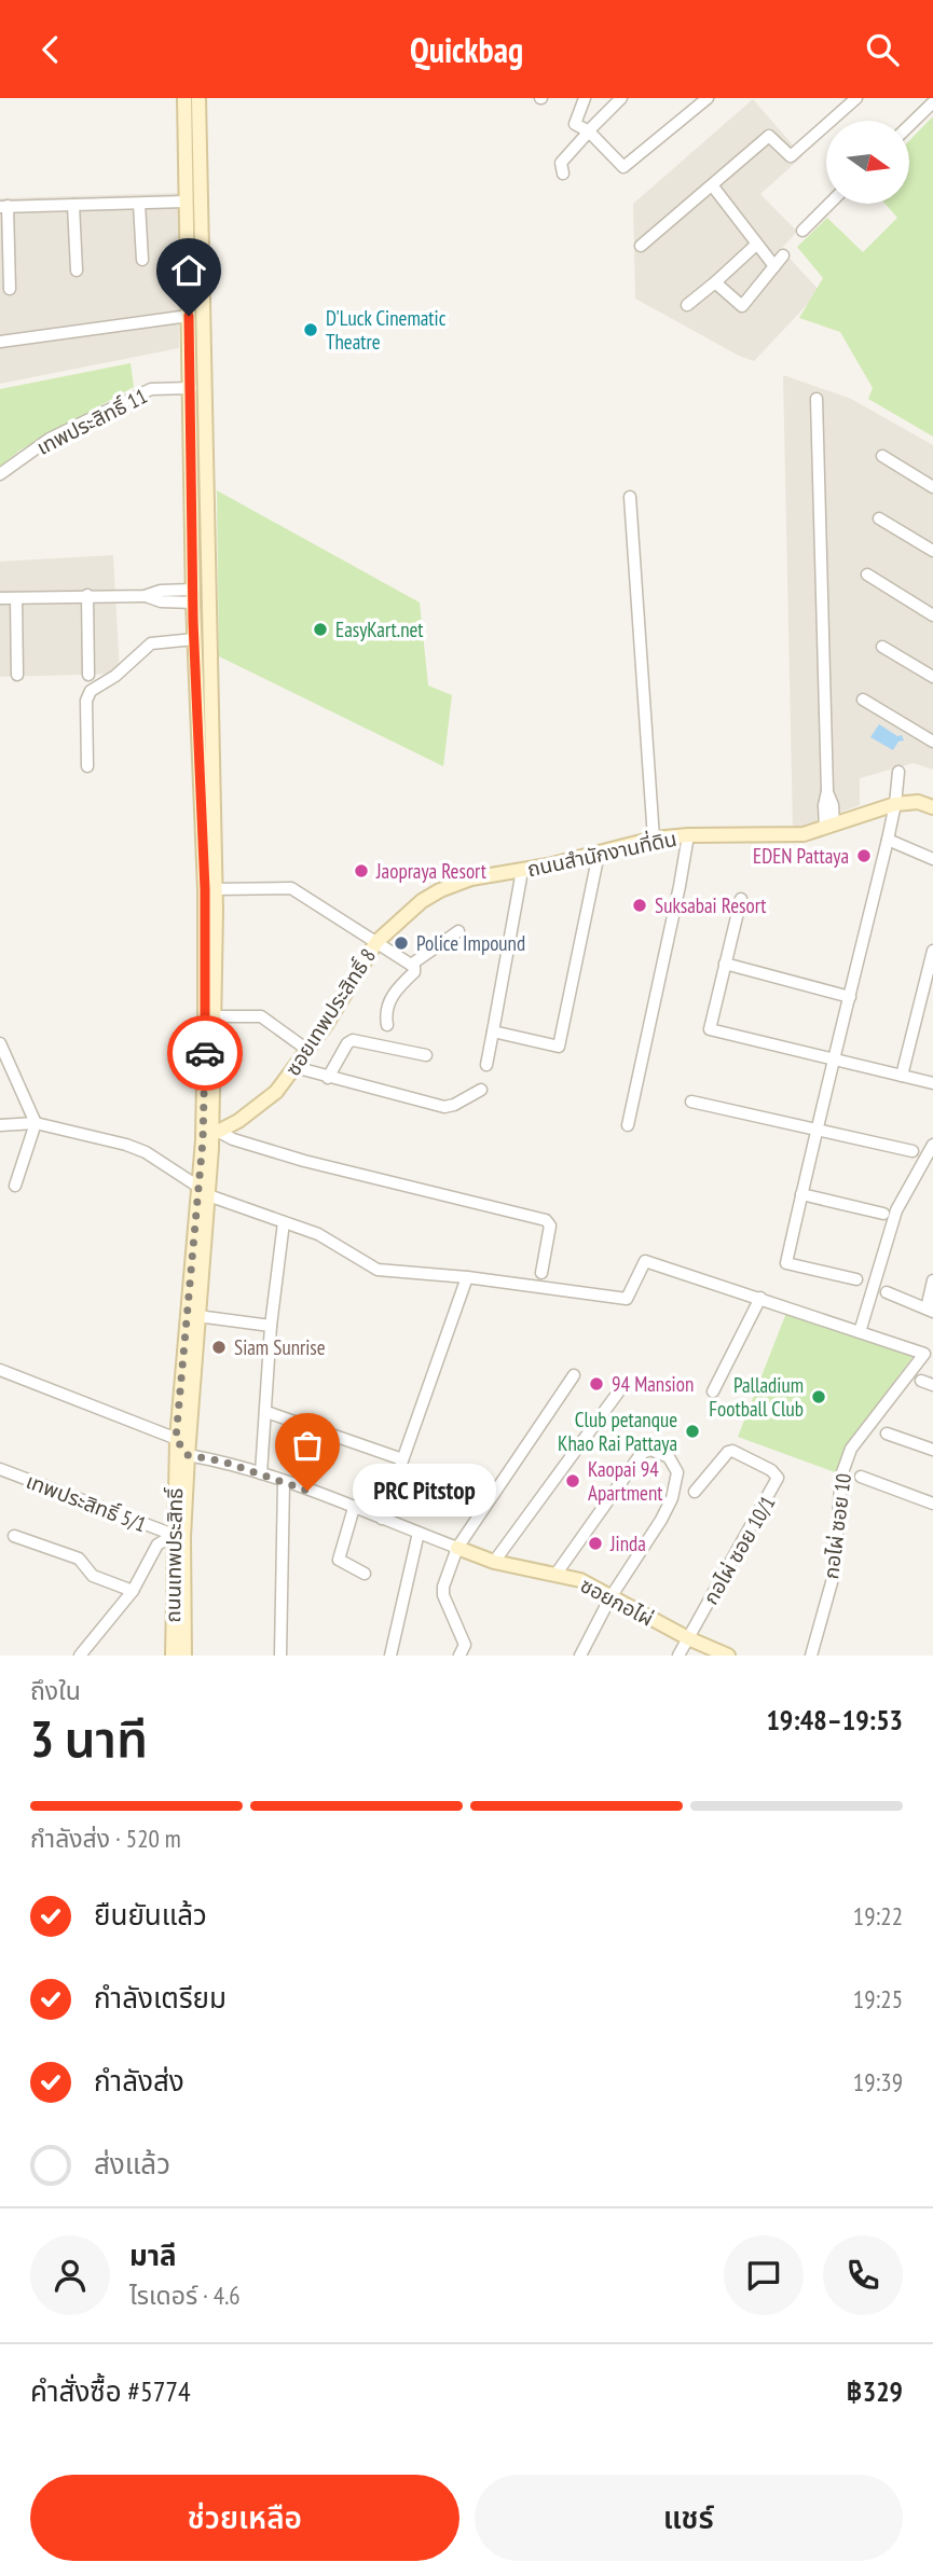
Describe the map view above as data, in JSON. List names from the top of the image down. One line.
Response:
{"streets":{"main road":["ถนนสำนักงานที่ดิน","ซอยเทพประสิทธิ์ 8","ถนนเทพประสิทธิ์","ซอยกอไผ่"],"street":["เทพประสิทธิ์ 11","เทพประสิทธิ์ 5/1","กอไผ่ ซอย 10","กอไผ่ ซอย 10/1"]},"crossings":[["เทพประสิทธิ์ 11","ถนนเทพประสิทธิ์"],["ถนนสำนักงานที่ดิน","ซอยเทพประสิทธิ์ 8"],["ซอยเทพประสิทธิ์ 8","ถนนเทพประสิทธิ์"],["เทพประสิทธิ์ 5/1","ถนนเทพประสิทธิ์"],["กอไผ่ ซอย 10/1","ซอยกอไผ่"]],"places":["D'Luck Cinematic Theatre","EasyKart.net","EDEN Pattaya","Jaopraya Resort","Suksabai Resort","Police Impound","Siam Sunrise","94 Mansion","Palladium Football Club","Club petanque Khao Rai Pattaya","Kaopai 94 Apartment","PRC Pitstop","Jinda"],"north":"right","page":{"header":"Quickbag","bubble":"PRC Pitstop","heading":["3 นาที","ถึงใน","19:48–19:53"],"panel":["มาลี","ไรเดอร์ · 4.6","คำสั่งซื้อ #5774","฿329"],"bar":"กำลังส่ง · 520 m","list":[["ยืนยันแล้ว","19:22"],["กำลังเตรียม","19:25"],["กำลังส่ง","19:39"],"ส่งแล้ว"],"buttons":["ช่วยเหลือ","แชร์"]}}
